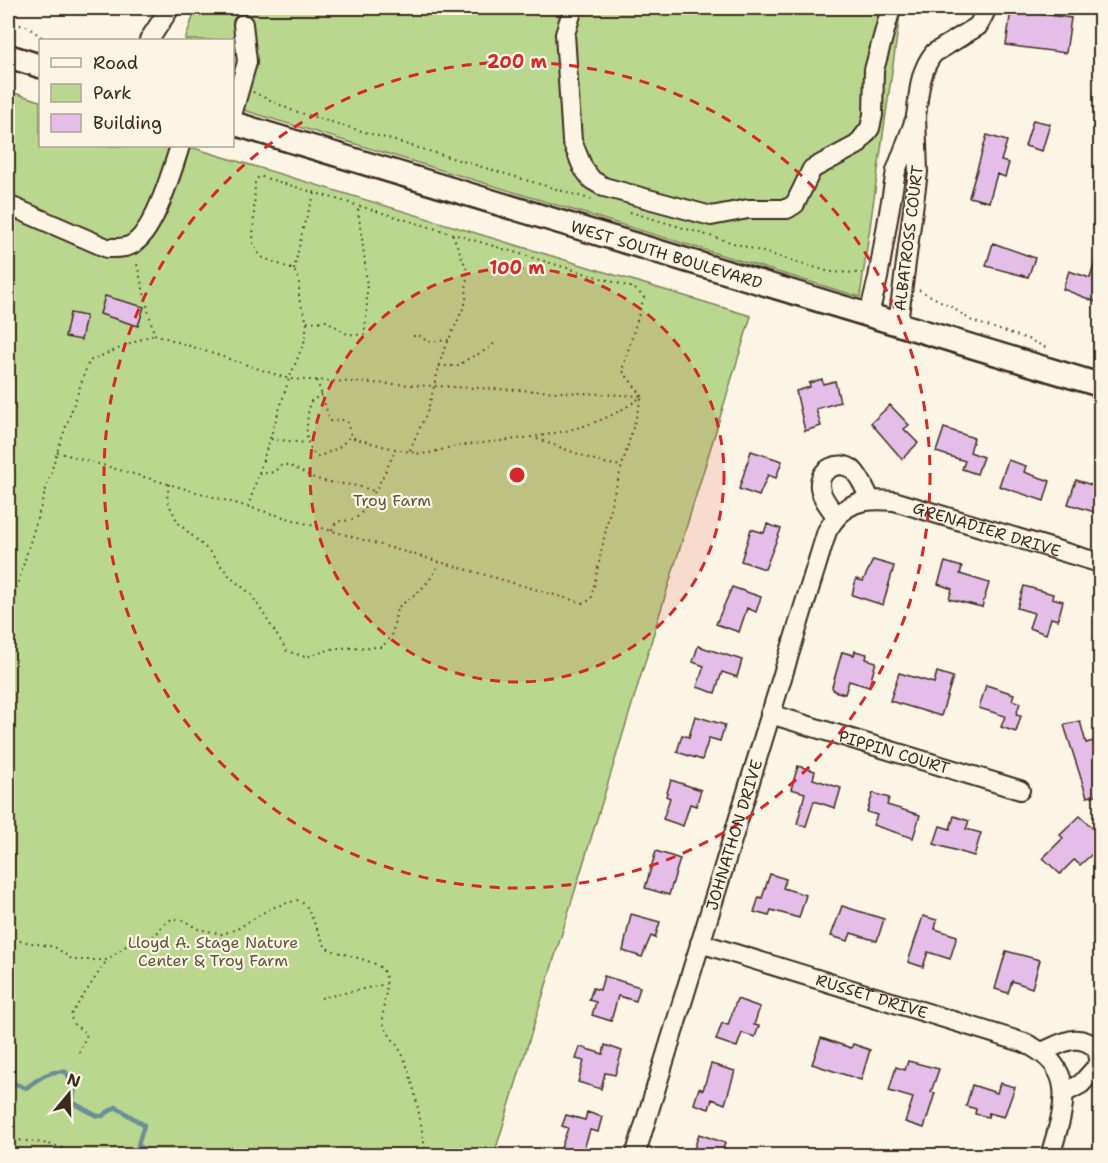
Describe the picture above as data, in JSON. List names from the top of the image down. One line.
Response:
{"streets":{"main road":["WEST SOUTH BOULEVARD"],"street":["ALBATROSS COURT","GRENADIER DRIVE","PIPPIN COURT","JOHNATHON DRIVE","RUSSET DRIVE"]},"crossings":[["ALBATROSS COURT","WEST SOUTH BOULEVARD"],["GRENADIER DRIVE","JOHNATHON DRIVE"],["PIPPIN COURT","JOHNATHON DRIVE"],["JOHNATHON DRIVE","RUSSET DRIVE"]],"parks":["Troy Farm","Lloyd A. Stage Nature Center & Troy Farm"],"legend":["Road","Park","Building"],"north":"top","rings":["200 m","100 m"]}
